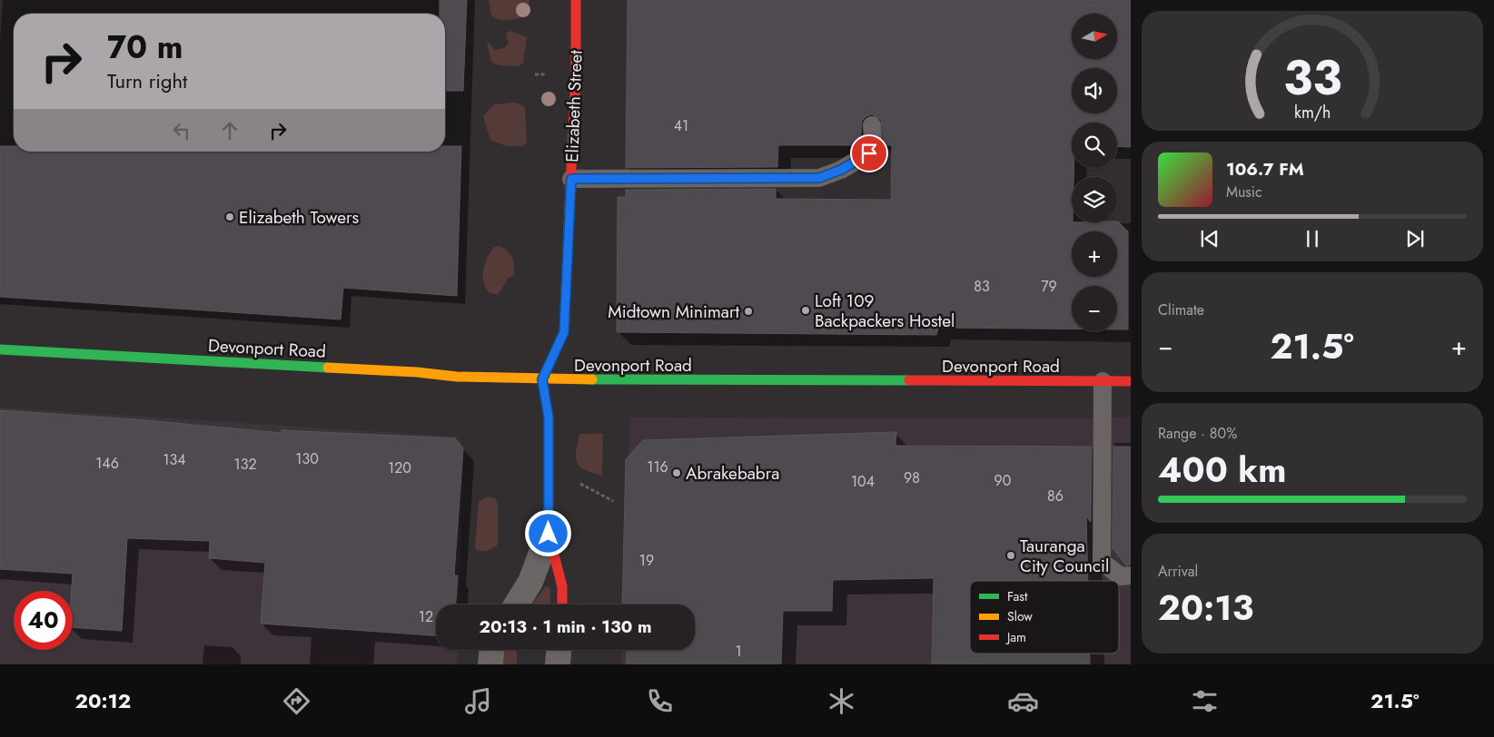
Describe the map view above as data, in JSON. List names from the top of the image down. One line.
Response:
{"streets":{"main road":["Elizabeth Street","Devonport Road"]},"crossings":[["Elizabeth Street","Devonport Road"]],"places":["Elizabeth Towers","Loft 109 Backpackers Hostel","Midtown Minimart","Abrakebabra","Tauranga City Council"],"house_numbers":["41","83","79","130","134","146","132","116","120","98","90","104","86","19","12","1"],"legend":["Fast","Slow","Jam"],"north":"right","page":{"map_buttons":["+","−"],"turn":["70 m","Turn right"],"song":["106.7 FM","Music"],"tile":["Climate",["Range · 80%","400 km"],["Arrival","20:13"]],"heat":["−","21.5°","+"],"limit":"40","trip":"20:13 · 1 min · 130 m","tabs":["20:12","21.5°"],"gauge":["33","km/h"]}}
